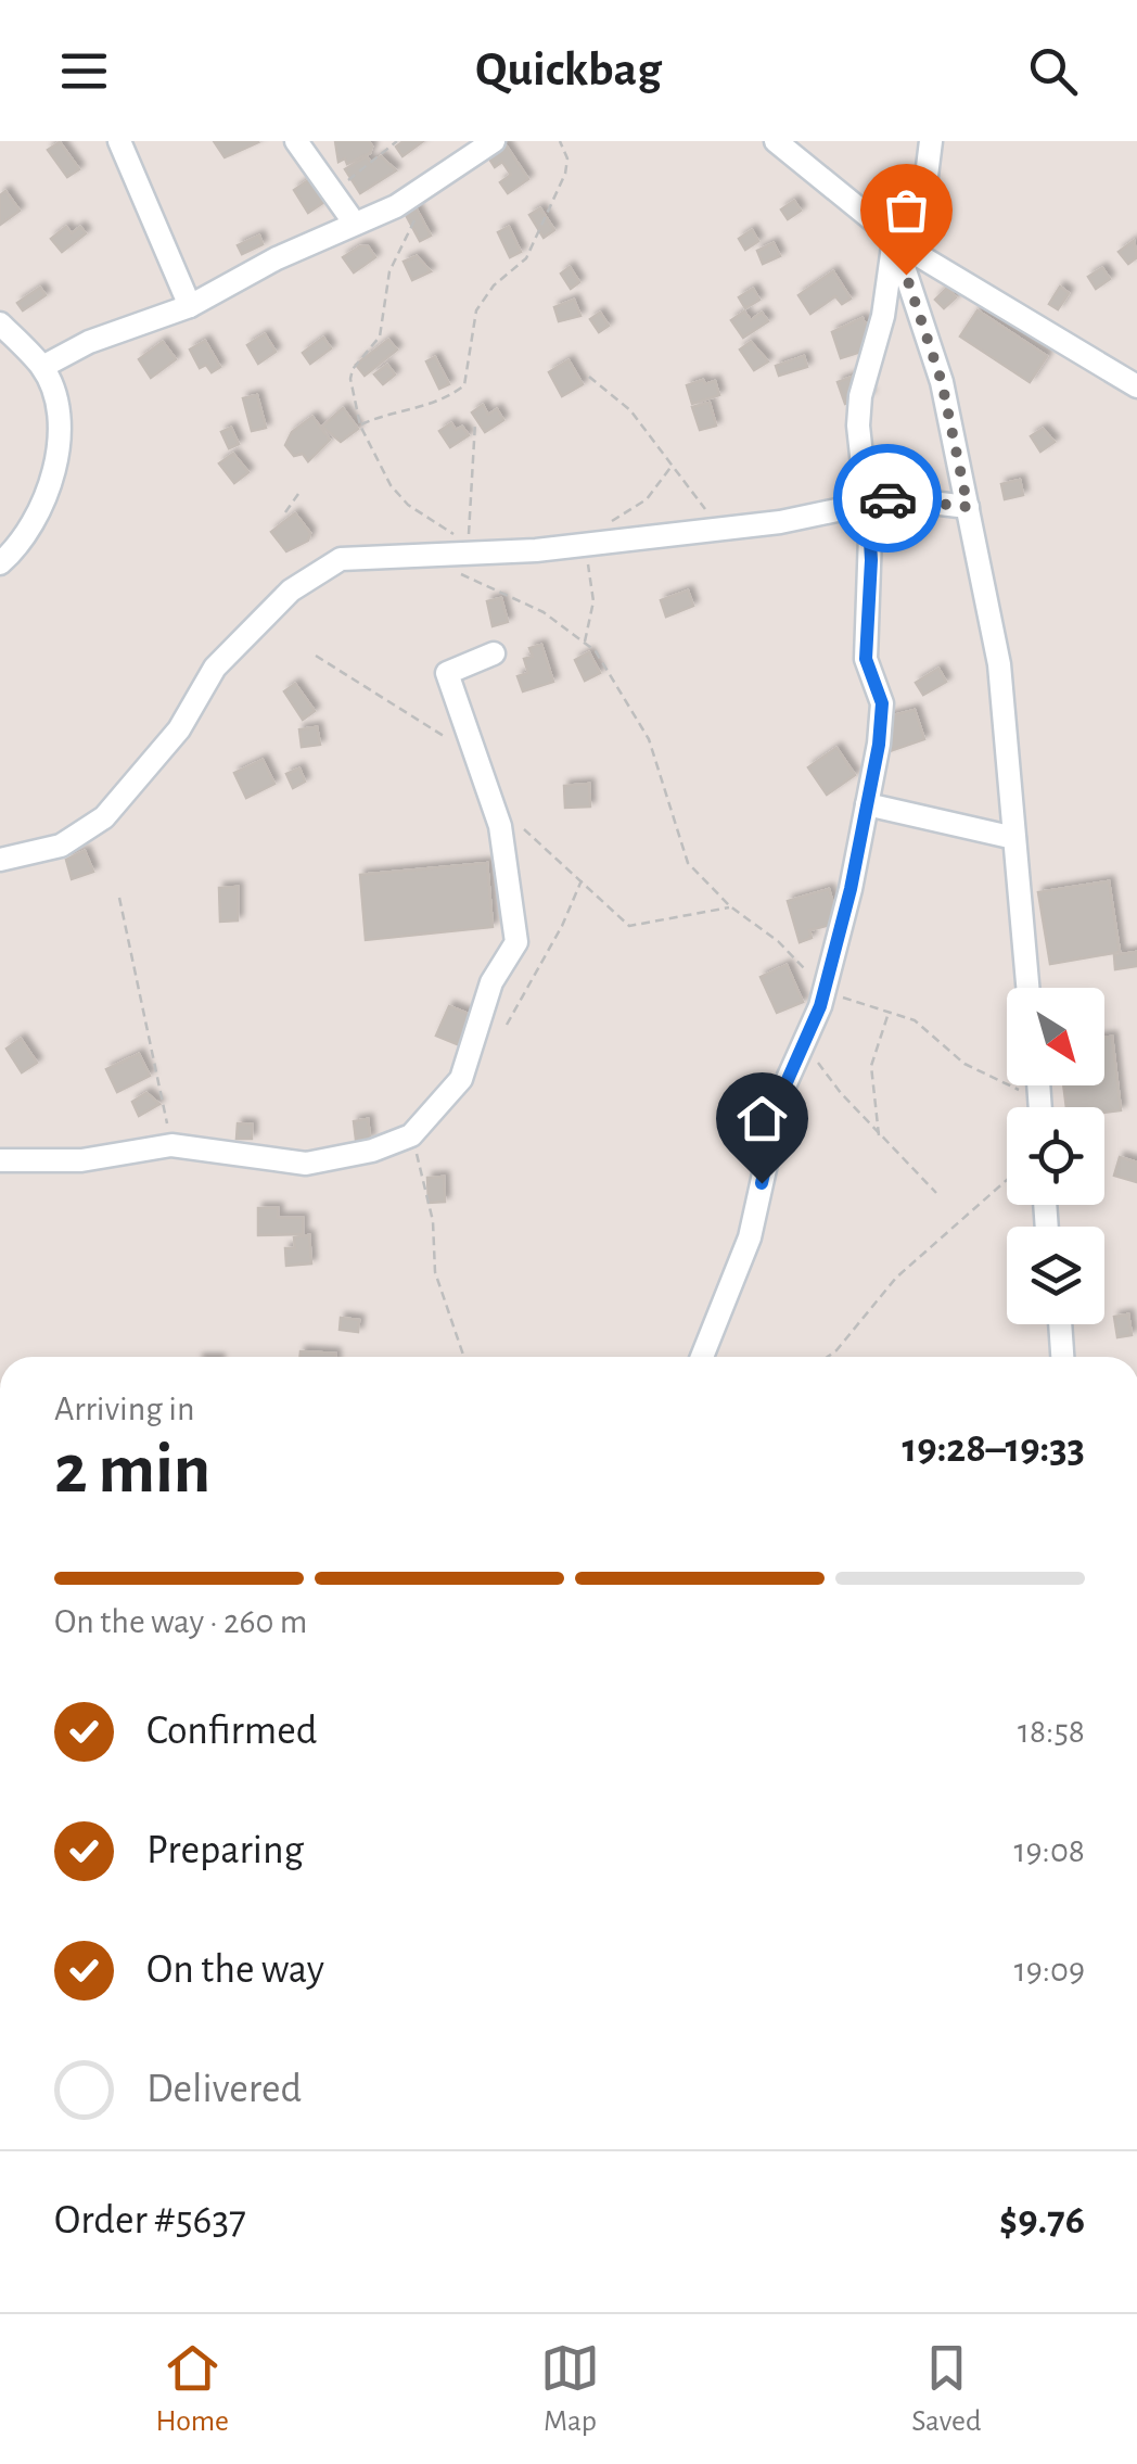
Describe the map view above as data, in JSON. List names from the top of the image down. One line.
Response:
{"north":"bottom right","page":{"header":"Quickbag","heading":["2 min","Arriving in","19:28–19:33"],"panel":["Order #5637","$9.76"],"bar":"On the way · 260 m","list":[["Confirmed","18:58"],["Preparing","19:08"],["On the way","19:09"],"Delivered"],"tabs":["Home","Map","Saved"]}}
